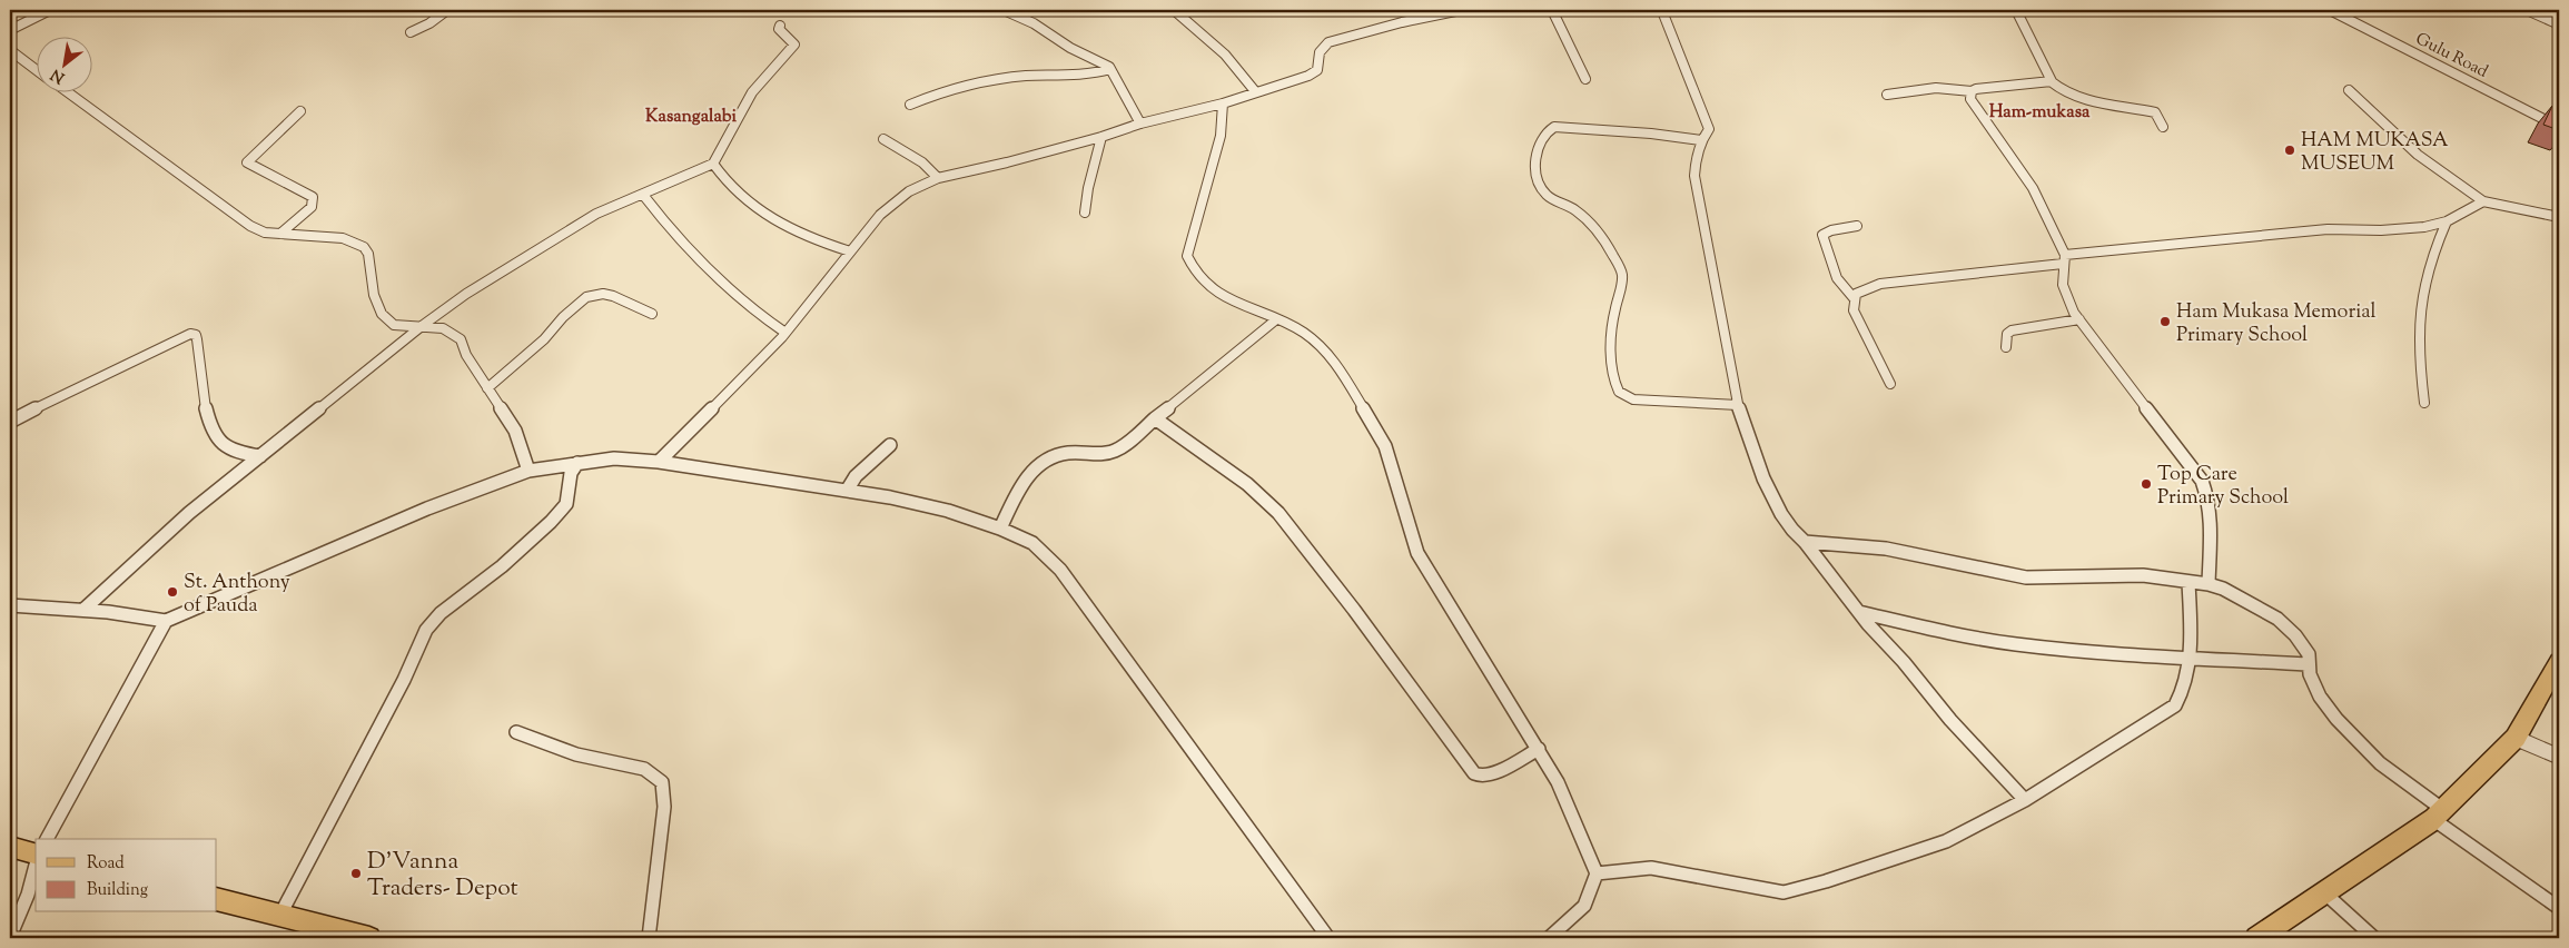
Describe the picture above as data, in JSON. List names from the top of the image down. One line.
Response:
{"streets":{"street":["Gulu Road"]},"districts":["Ham-mukasa","Kasangalabi"],"places":["HAM MUKASA MUSEUM","Ham Mukasa Memorial Primary School","Top Care Primary School","St. Anthony of Pauda","D'Vanna Traders- Depot"],"legend":["Road","Building"],"north":"bottom left"}
